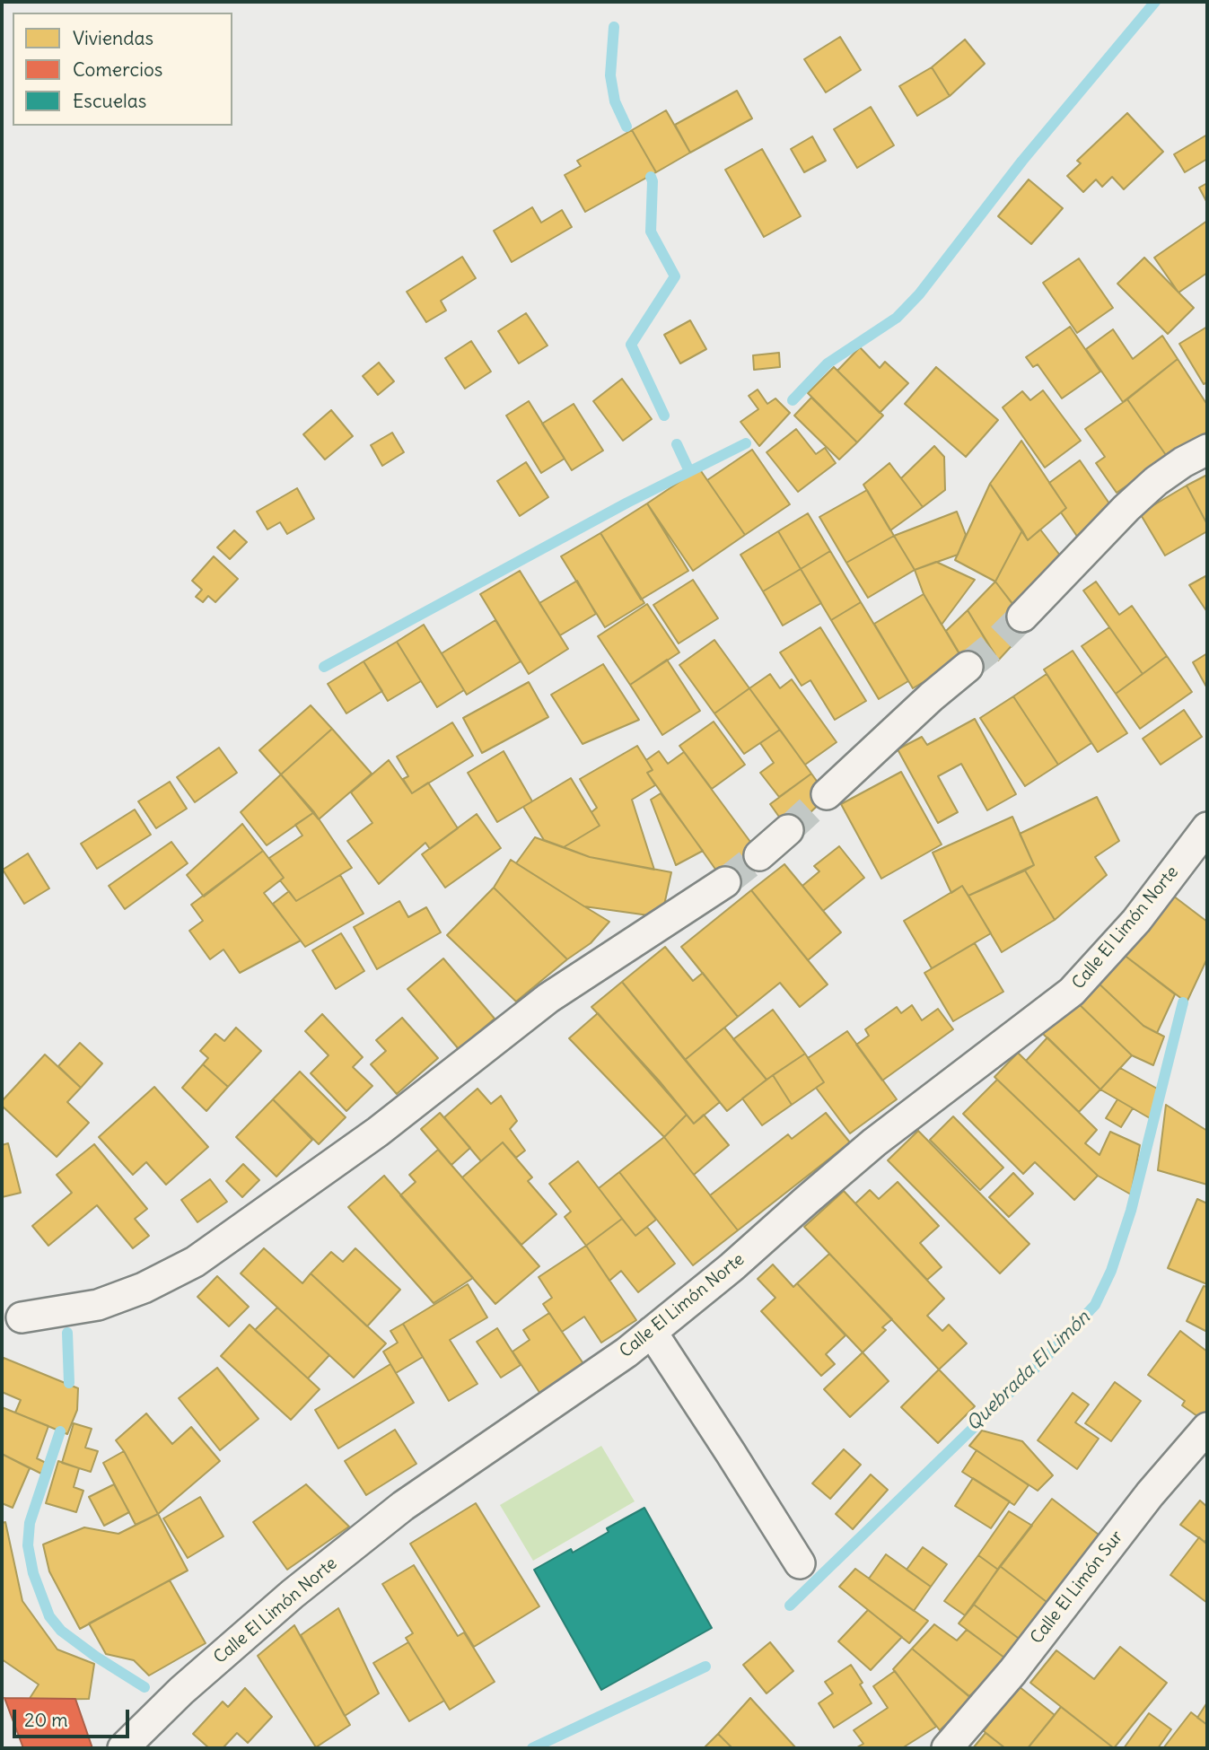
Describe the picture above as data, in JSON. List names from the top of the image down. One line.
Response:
{"streets":{"street":["Calle El Limón Norte","Calle El Limón Sur"]},"water":["Quebrada El Limón"],"legend":["Viviendas","Comercios","Escuelas"],"scale_bar":"20 m"}
